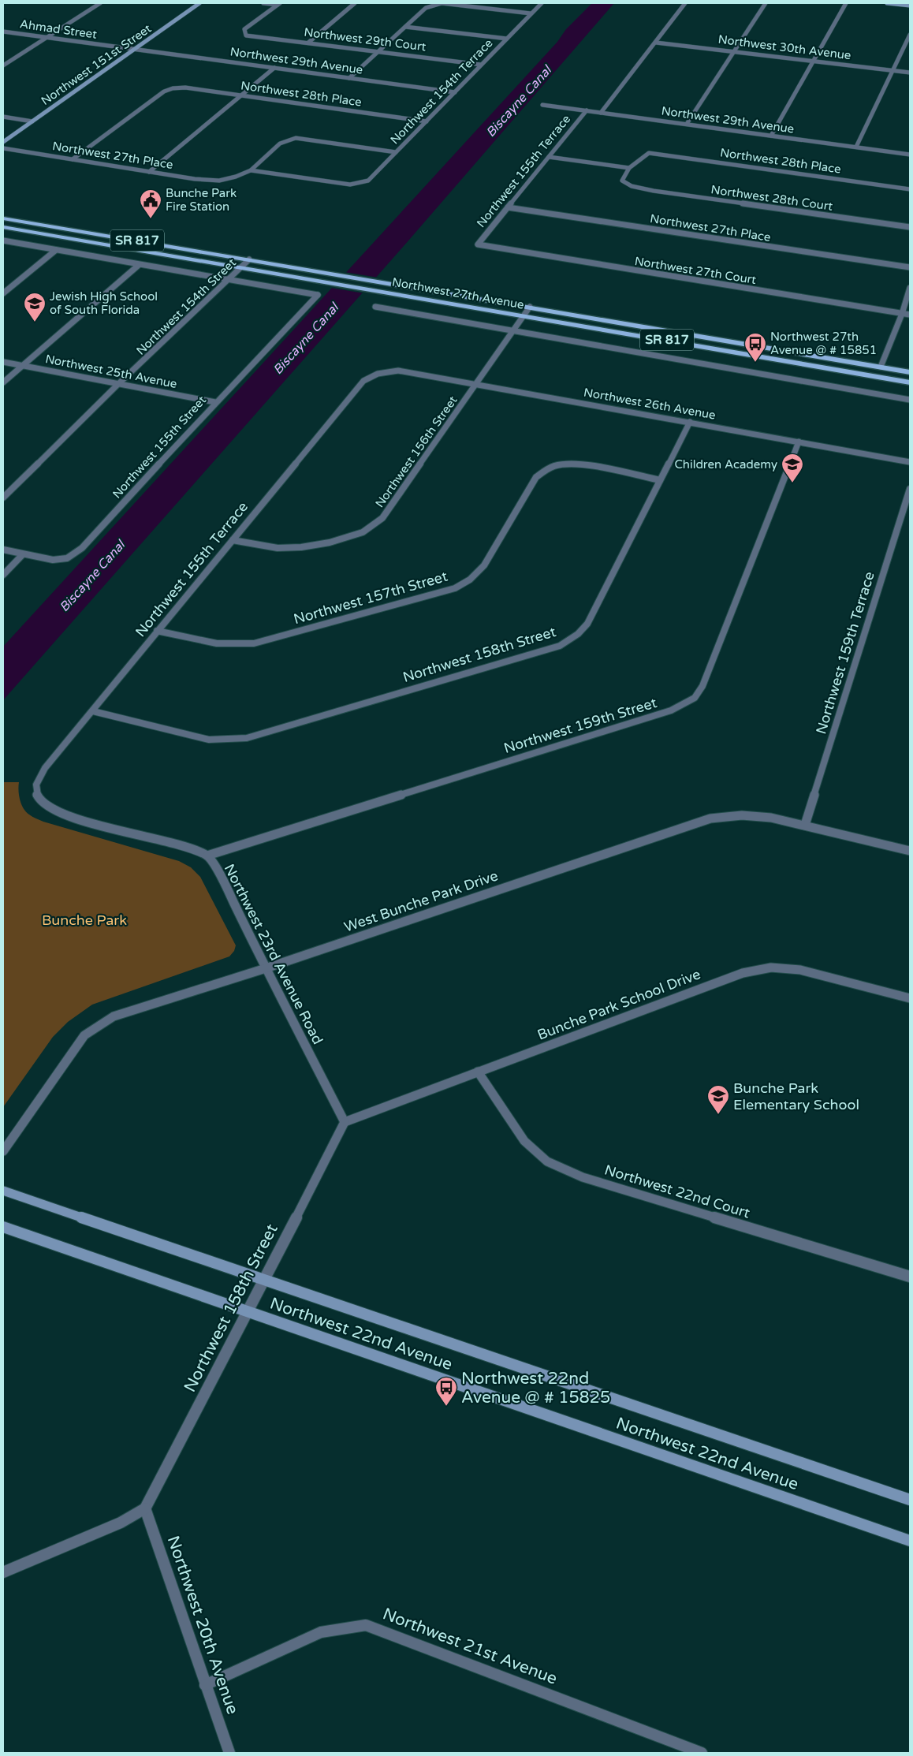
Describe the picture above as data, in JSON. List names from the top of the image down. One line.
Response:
{"streets":{"main road":["Northwest 151st Street","SR 817","Northwest 27th Avenue","Northwest 22nd Avenue"],"street":["Ahmad Street","Northwest 29th Court","Northwest 30th Avenue","Northwest 29th Avenue","Northwest 154th Terrace","Northwest 28th Place","Northwest 27th Place","Northwest 155th Terrace","Northwest 28th Court","Northwest 27th Court","Northwest 154th Street","Northwest 25th Avenue","Northwest 26th Avenue","Northwest 155th Street","Northwest 156th Street","Northwest 157th Street","Northwest 159th Terrace","Northwest 158th Street","Northwest 159th Street","West Bunche Park Drive","Northwest 23rd Avenue Road","Bunche Park School Drive","Northwest 22nd Court","Northwest 20th Avenue","Northwest 21st Avenue"]},"crossings":[["Ahmad Street","Northwest 29th Avenue"],["Ahmad Street","Northwest 151st Street"],["Northwest 29th Court","Northwest 154th Terrace"],["Northwest 29th Avenue","Northwest 151st Street"],["Northwest 29th Avenue","Northwest 154th Terrace"],["Northwest 29th Avenue","Northwest 155th Terrace"],["Northwest 154th Terrace","Northwest 28th Place"],["Northwest 154th Terrace","Northwest 27th Place"],["Northwest 28th Place","Northwest 27th Place"],["Northwest 28th Place","Northwest 28th Court"],["Northwest 27th Place","Northwest 155th Terrace"],["Northwest 155th Terrace","Northwest 27th Court"],["Northwest 155th Terrace","Northwest 26th Avenue"],["Northwest 155th Terrace","Northwest 156th Street"],["Northwest 155th Terrace","Northwest 157th Street"],["Northwest 155th Terrace","Northwest 158th Street"],["Northwest 155th Terrace","Northwest 23rd Avenue Road"],["Northwest 27th Avenue","Northwest 154th Street"],["Northwest 27th Avenue","Northwest 156th Street"],["Northwest 154th Street","Northwest 25th Avenue"],["Northwest 154th Street","Northwest 155th Street"],["Northwest 25th Avenue","Northwest 155th Street"],["Northwest 26th Avenue","Northwest 156th Street"],["Northwest 26th Avenue","Northwest 158th Street"],["Northwest 26th Avenue","Northwest 159th Street"],["Northwest 157th Street","Northwest 158th Street"],["Northwest 159th Terrace","West Bunche Park Drive"],["Northwest 158th Street","Northwest 23rd Avenue Road"],["Northwest 158th Street","Bunche Park School Drive"],["Northwest 158th Street","Northwest 22nd Avenue"],["Northwest 158th Street","Northwest 20th Avenue"],["Northwest 159th Street","Northwest 23rd Avenue Road"],["West Bunche Park Drive","Northwest 23rd Avenue Road"],["Northwest 23rd Avenue Road","Bunche Park School Drive"],["Bunche Park School Drive","Northwest 22nd Court"],["Northwest 20th Avenue","Northwest 21st Avenue"]],"water":["Biscayne Canal"],"parks":["Bunche Park"],"places":{"public building":["Bunche Park Fire Station"],"school or university":["Jewish High School of South Florida","Children Academy","Bunche Park Elementary School"],"bus stop":["Northwest 27th Avenue @ # 15851","Northwest 22nd Avenue @ # 15825"]}}
